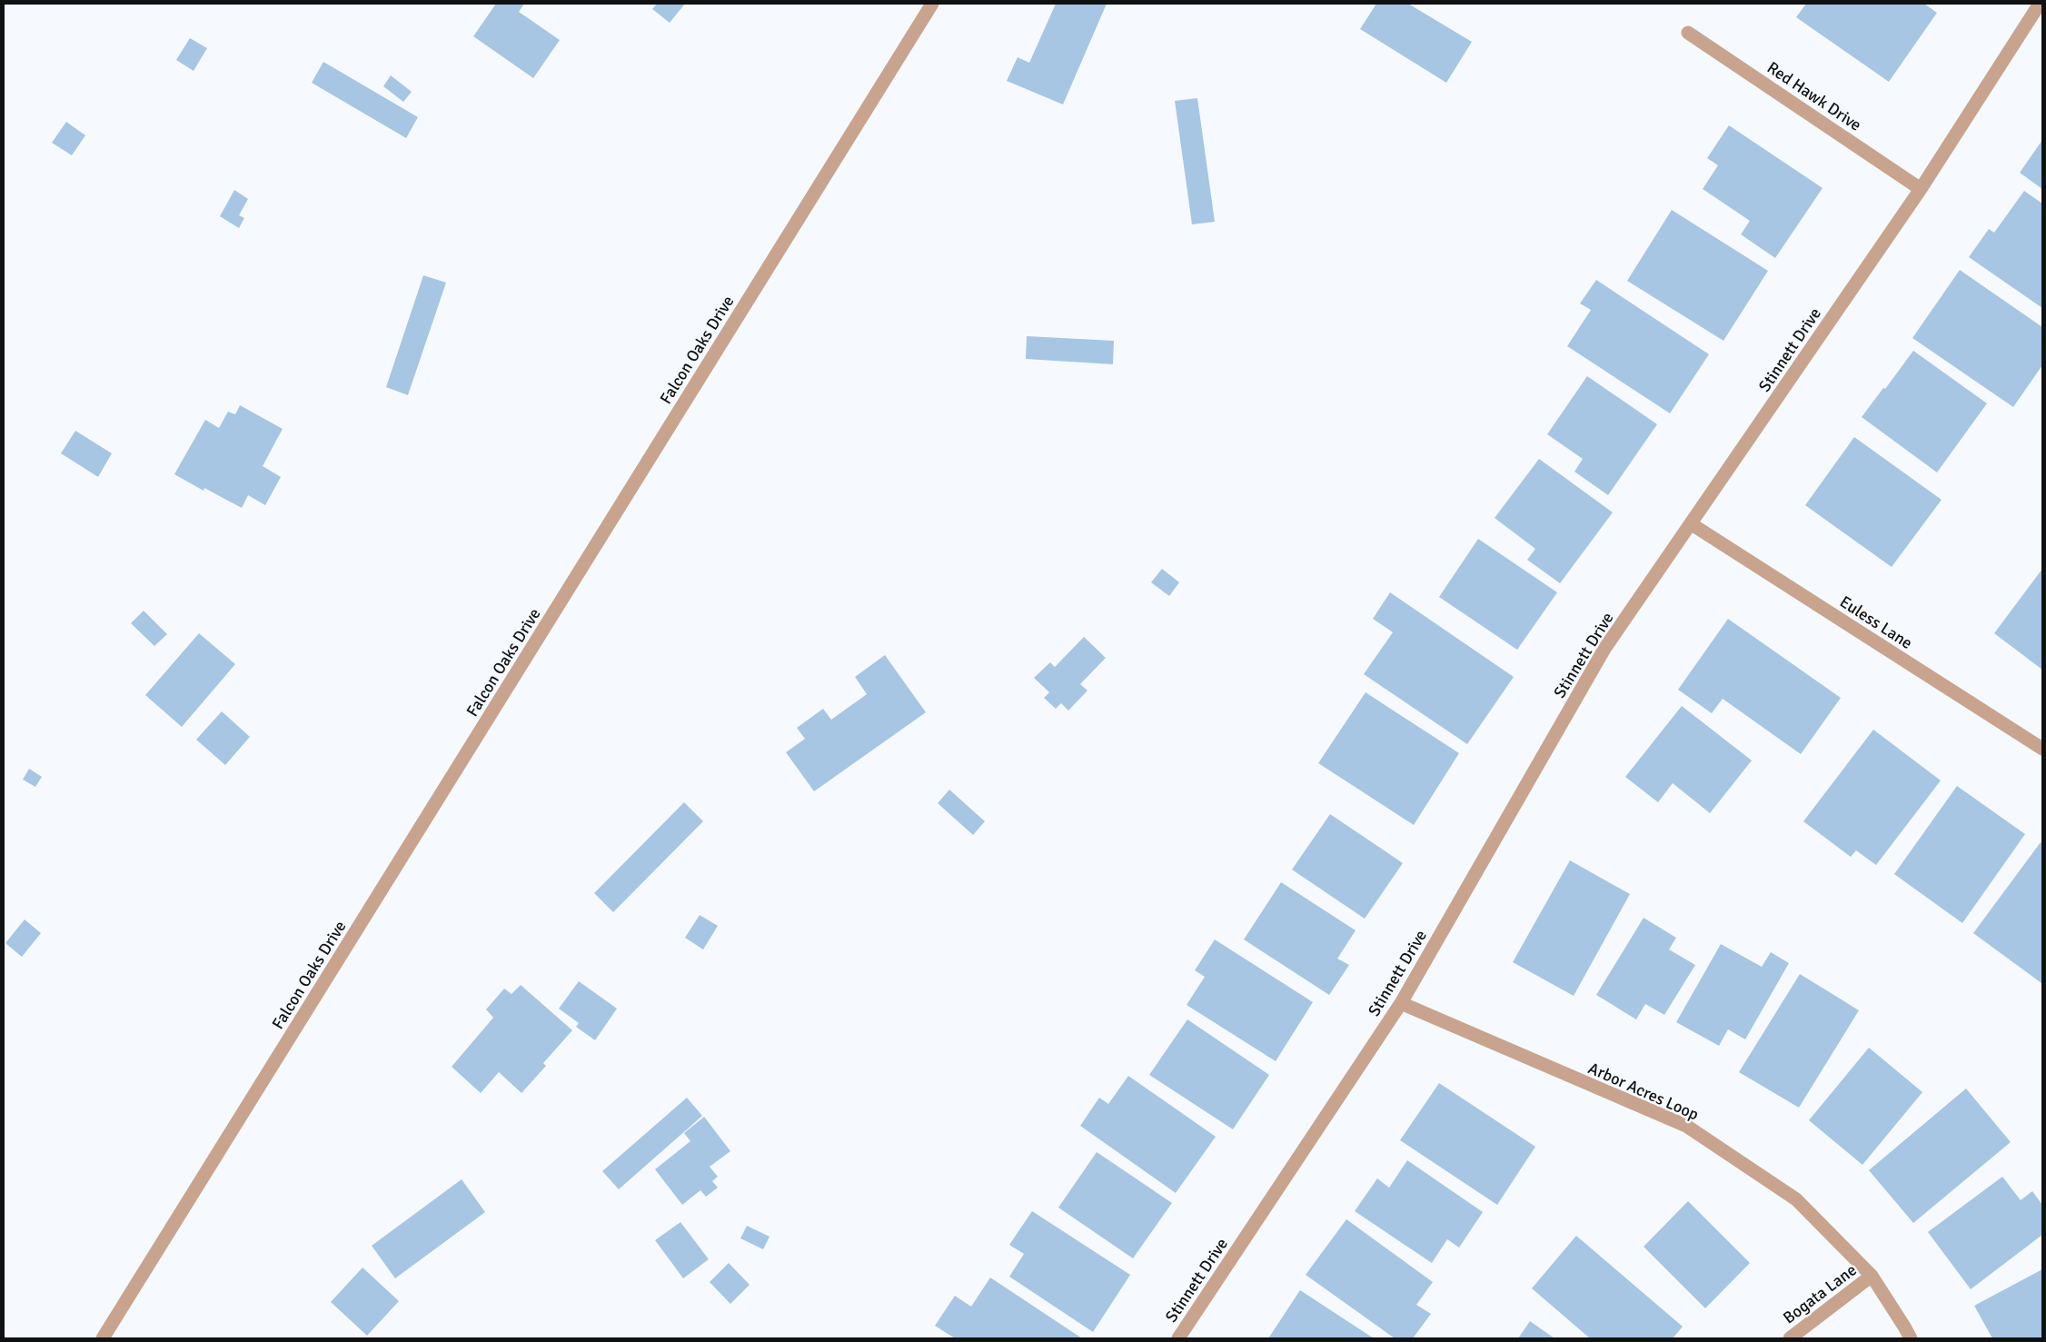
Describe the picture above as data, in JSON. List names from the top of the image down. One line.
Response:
{"streets":{"street":["Red Hawk Drive","Falcon Oaks Drive","Stinnett Drive","Euless Lane","Arbor Acres Loop","Bogata Lane"]},"crossings":[["Red Hawk Drive","Stinnett Drive"],["Stinnett Drive","Euless Lane"],["Stinnett Drive","Arbor Acres Loop"],["Arbor Acres Loop","Bogata Lane"]]}
